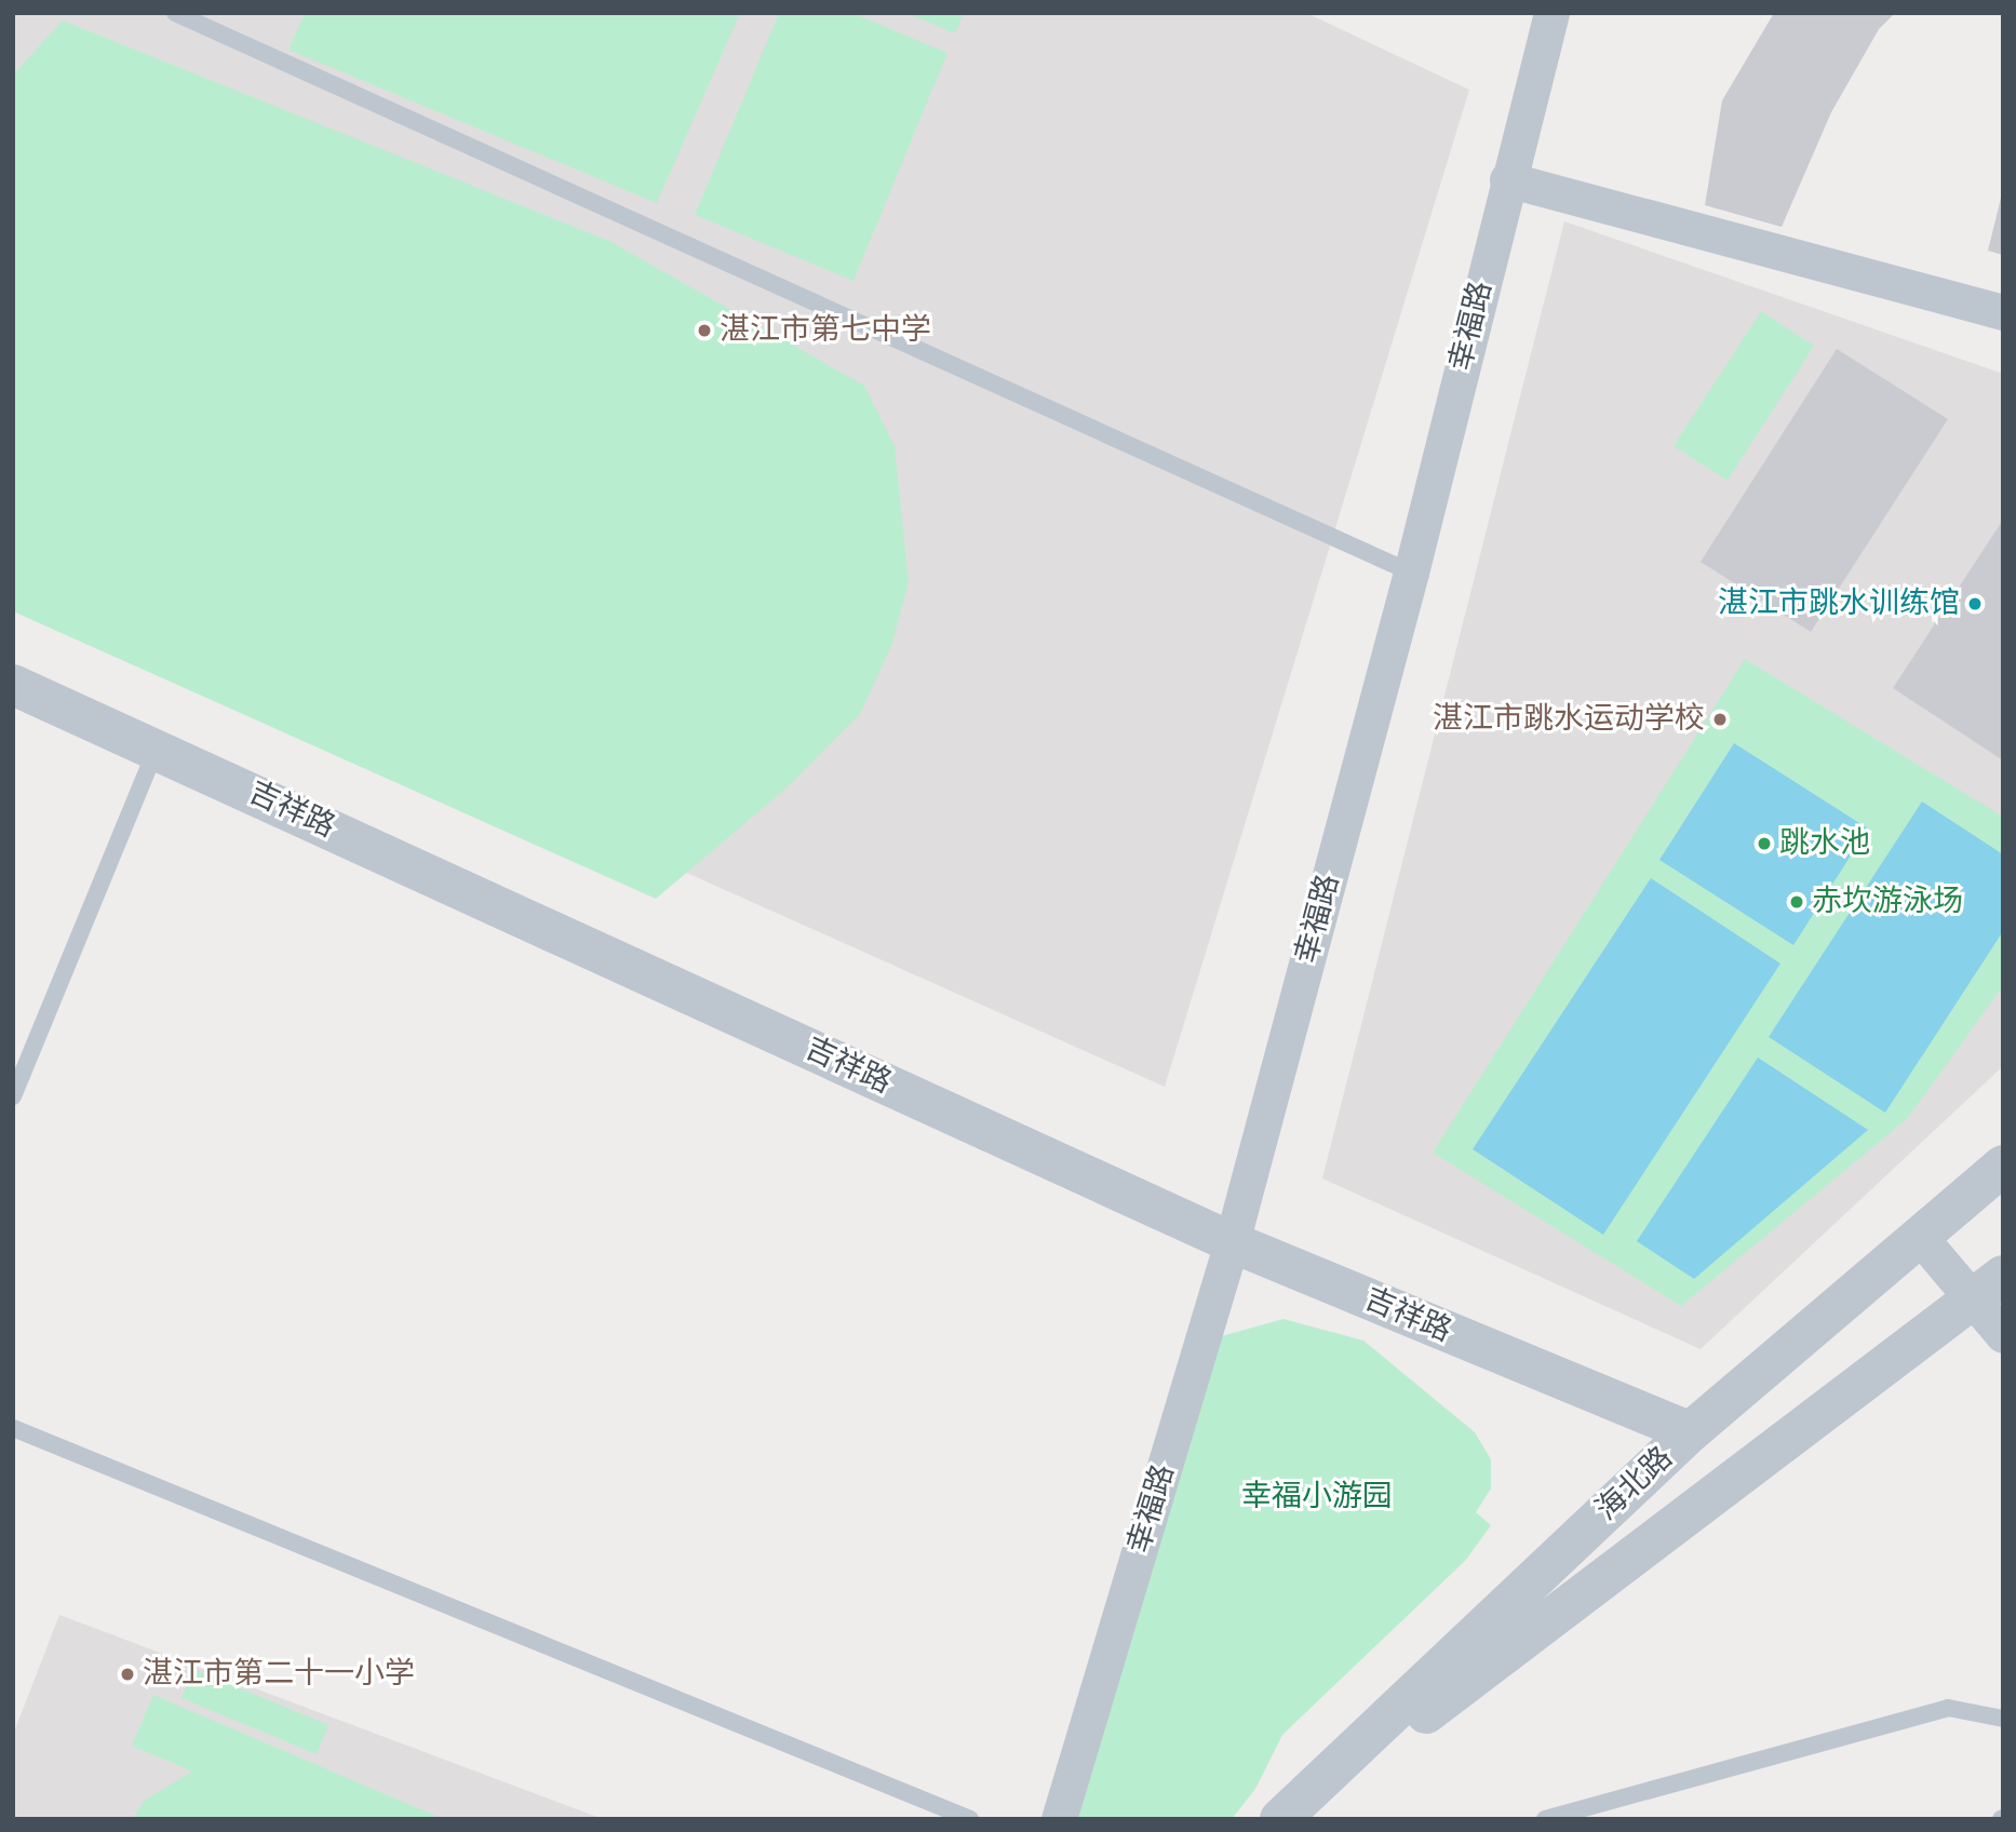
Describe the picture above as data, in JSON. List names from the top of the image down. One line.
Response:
{"streets":{"street":["幸福路","吉祥路","海北路"]},"crossings":[["幸福路","吉祥路"],["吉祥路","海北路"]],"parks":["幸福小游园"],"places":["湛江市第七中学","湛江市跳水训练馆","湛江市跳水运动学校","跳水池","赤坎游泳场","湛江市第二十一小学"]}
